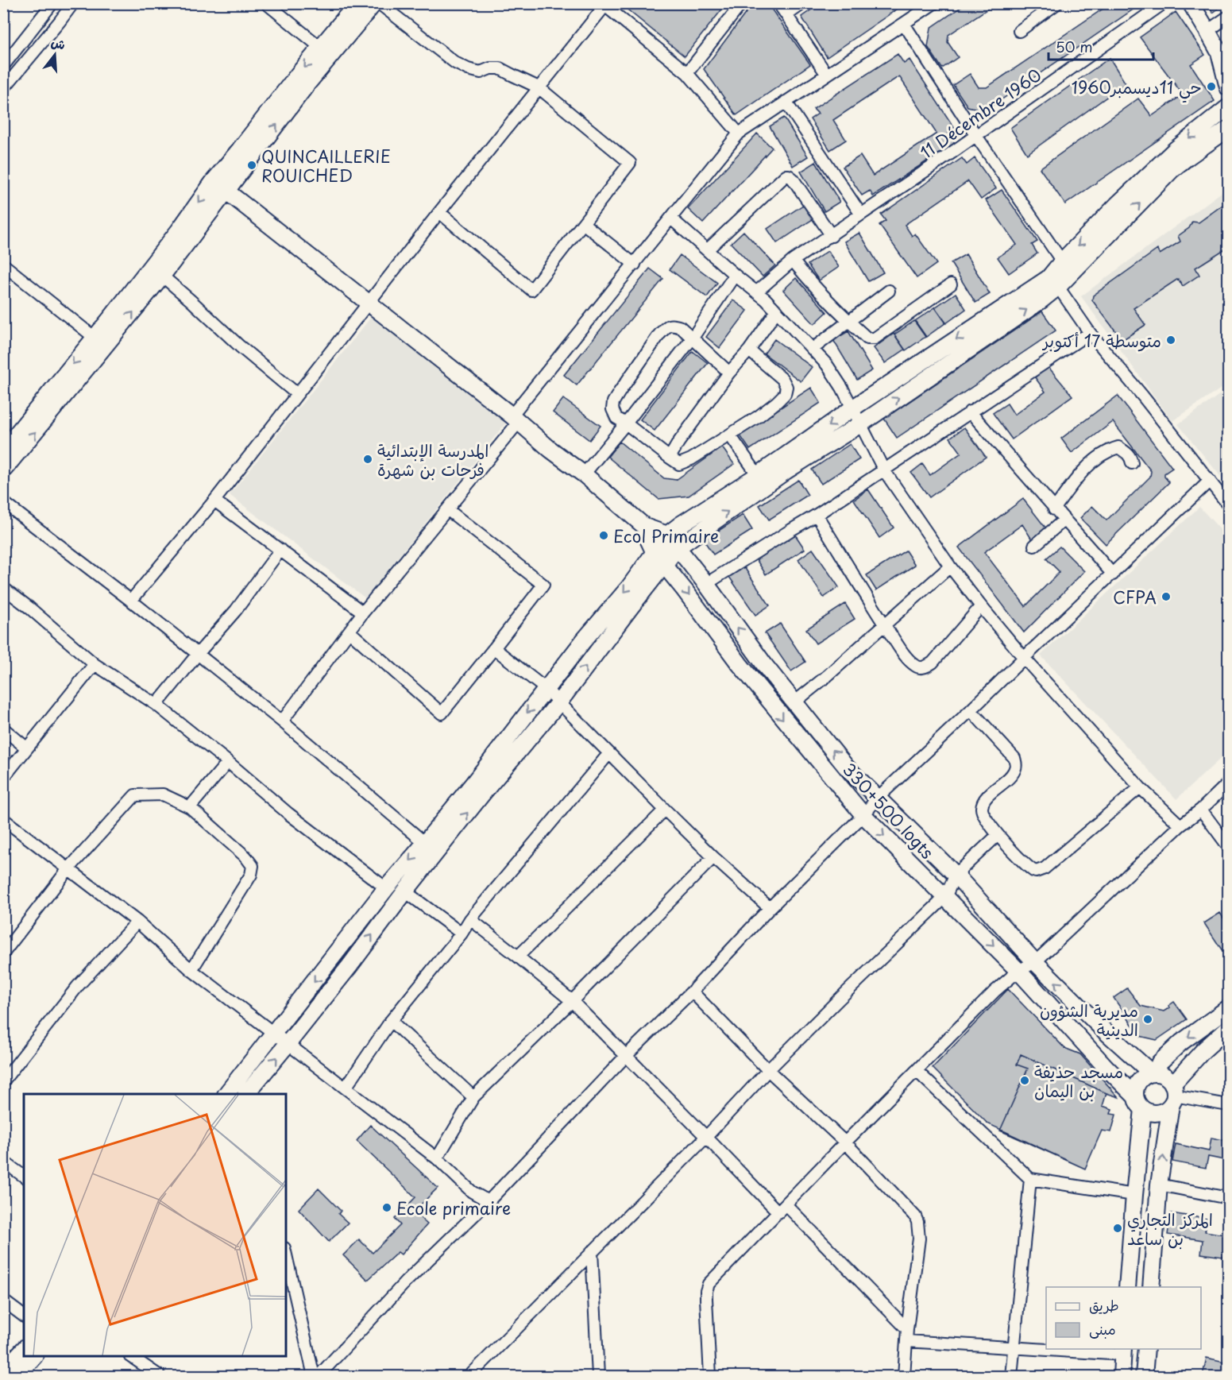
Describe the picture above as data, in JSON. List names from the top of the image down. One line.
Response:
{"streets":{"street":["11 Décembre 1960","330+500 logts"]},"places":["حي 11ديسمبر1960","QUINCAILLERIE ROUICHED","متوسطة 17 أكتوبر","المدرسة الإبتدائية فرحات بن شهرة","Ecol Primaire","CFPA","مديرية الشؤون الدينية","مسجد حذيفة بن اليمان","Ecole primaire","المركز التجاري بن ساعد"],"legend":["طريق","مبنى"],"scale_bar":"50 m","north":"top"}
